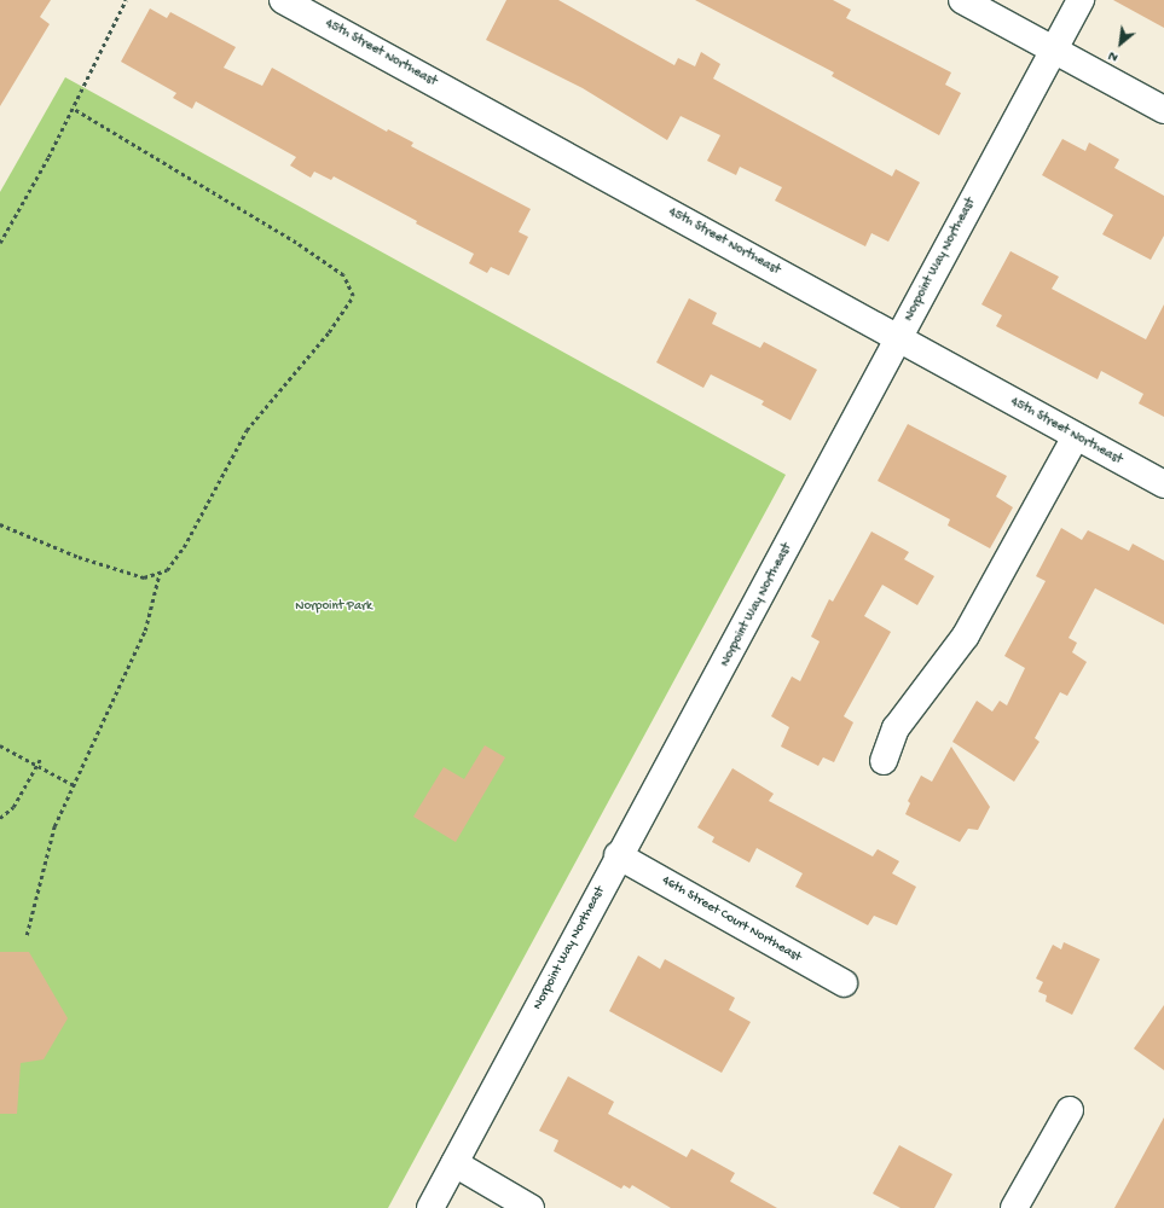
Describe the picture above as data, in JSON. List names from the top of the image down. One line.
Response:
{"streets":{"street":["45th Street Northeast","Norpoint Way Northeast","46th Street Court Northeast"]},"crossings":[["45th Street Northeast","Norpoint Way Northeast"],["Norpoint Way Northeast","46th Street Court Northeast"]],"parks":["Norpoint Park"],"north":"bottom left"}
